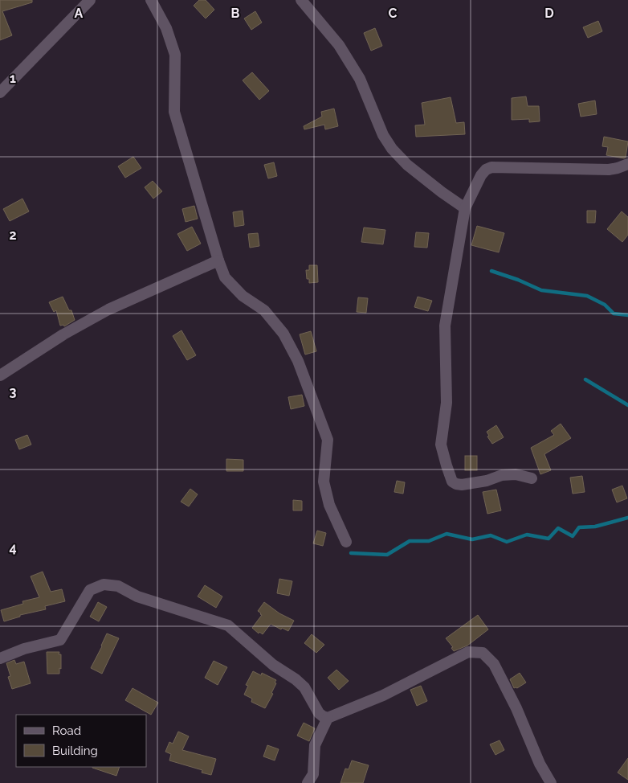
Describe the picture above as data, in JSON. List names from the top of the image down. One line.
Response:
{"legend":["Road","Building"],"grid":{"columns":["A","B","C","D"],"rows":["1","2","3","4"]}}
